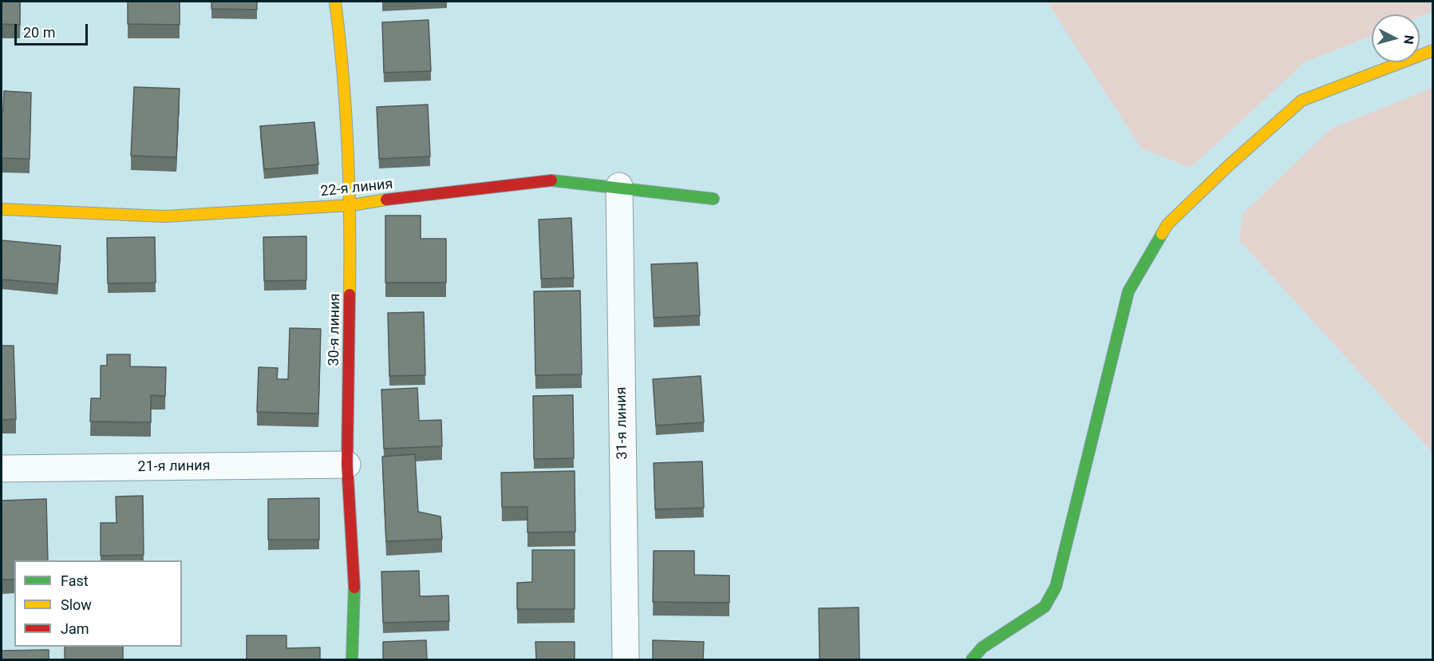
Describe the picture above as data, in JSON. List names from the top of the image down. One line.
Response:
{"streets":{"street":["22-я линия","30-я линия","31-я линия","21-я линия"]},"crossings":[["22-я линия","30-я линия"],["22-я линия","31-я линия"],["30-я линия","21-я линия"]],"legend":["Fast","Slow","Jam"],"scale_bar":"20 m","north":"right"}
